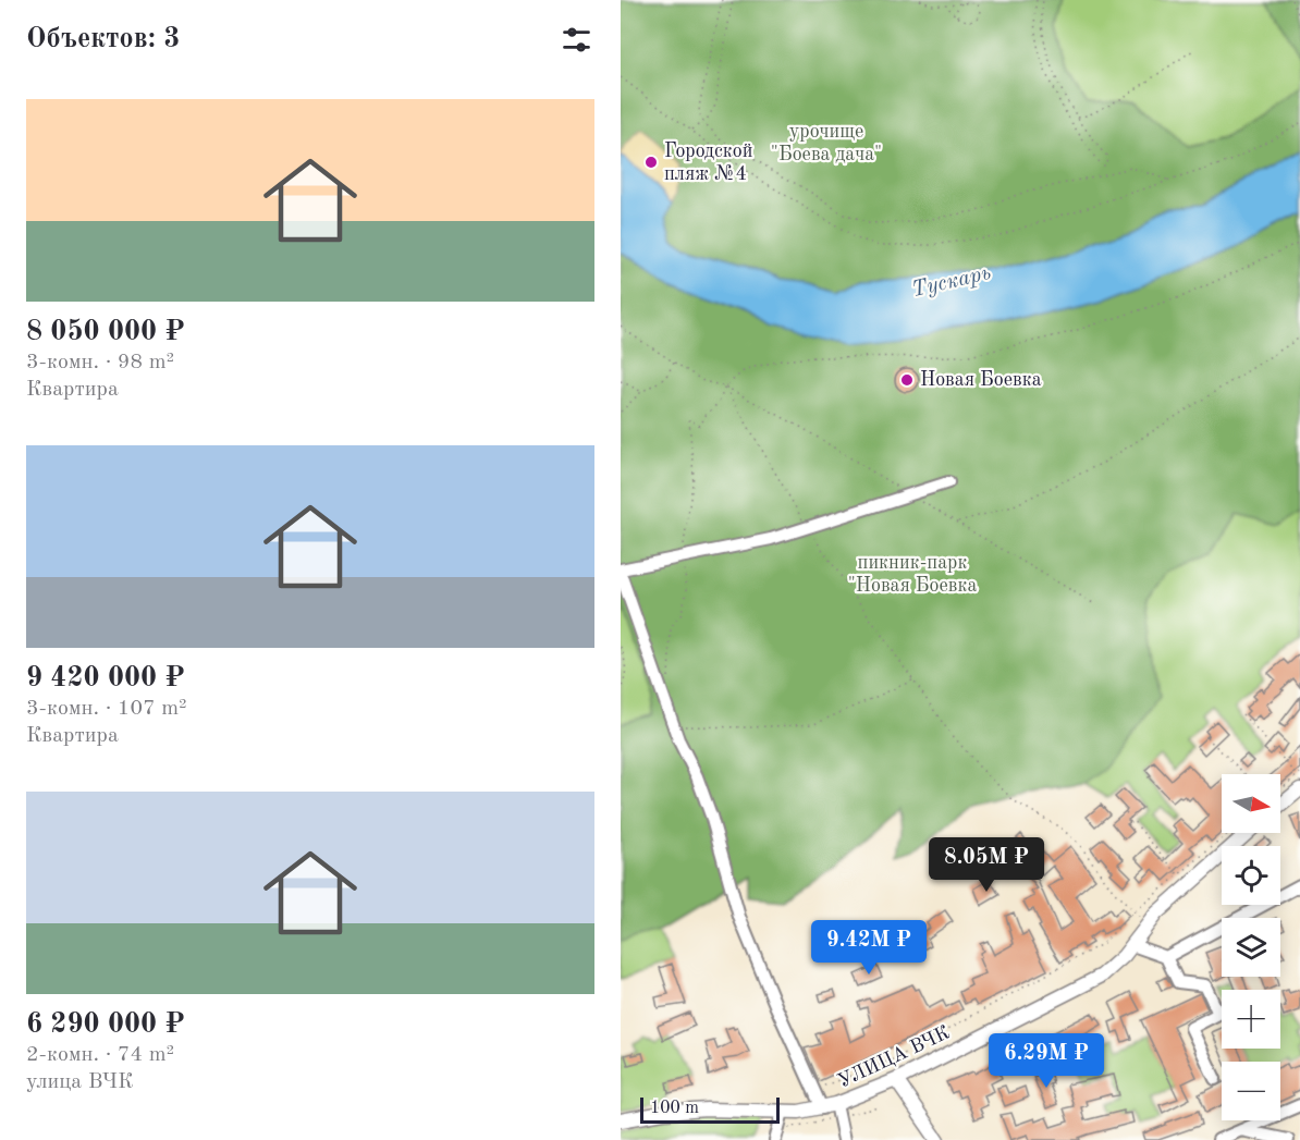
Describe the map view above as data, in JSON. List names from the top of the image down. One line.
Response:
{"streets":{"main road":["УЛИЦА ВЧК"]},"water":["Тускарь"],"parks":["урочище \"Боева дача\"","пикник-парк \"Новая Боевка"],"places":["Городской пляж №4","Новая Боевка"],"scale_bar":"100 m","north":"right","page":{"heading":"Объектов: 3","list":[{"name":"8 050 000 ₽","note":"3-комн. · 98 m² · Квартира"},{"name":"9 420 000 ₽","note":"3-комн. · 107 m² · Квартира"},{"name":"6 290 000 ₽","note":"2-комн. · 74 m² · улица ВЧК"}],"map_buttons":["+","−"],"price":["8.05M ₽","9.42M ₽","6.29M ₽"],"scale":"100 m"}}
